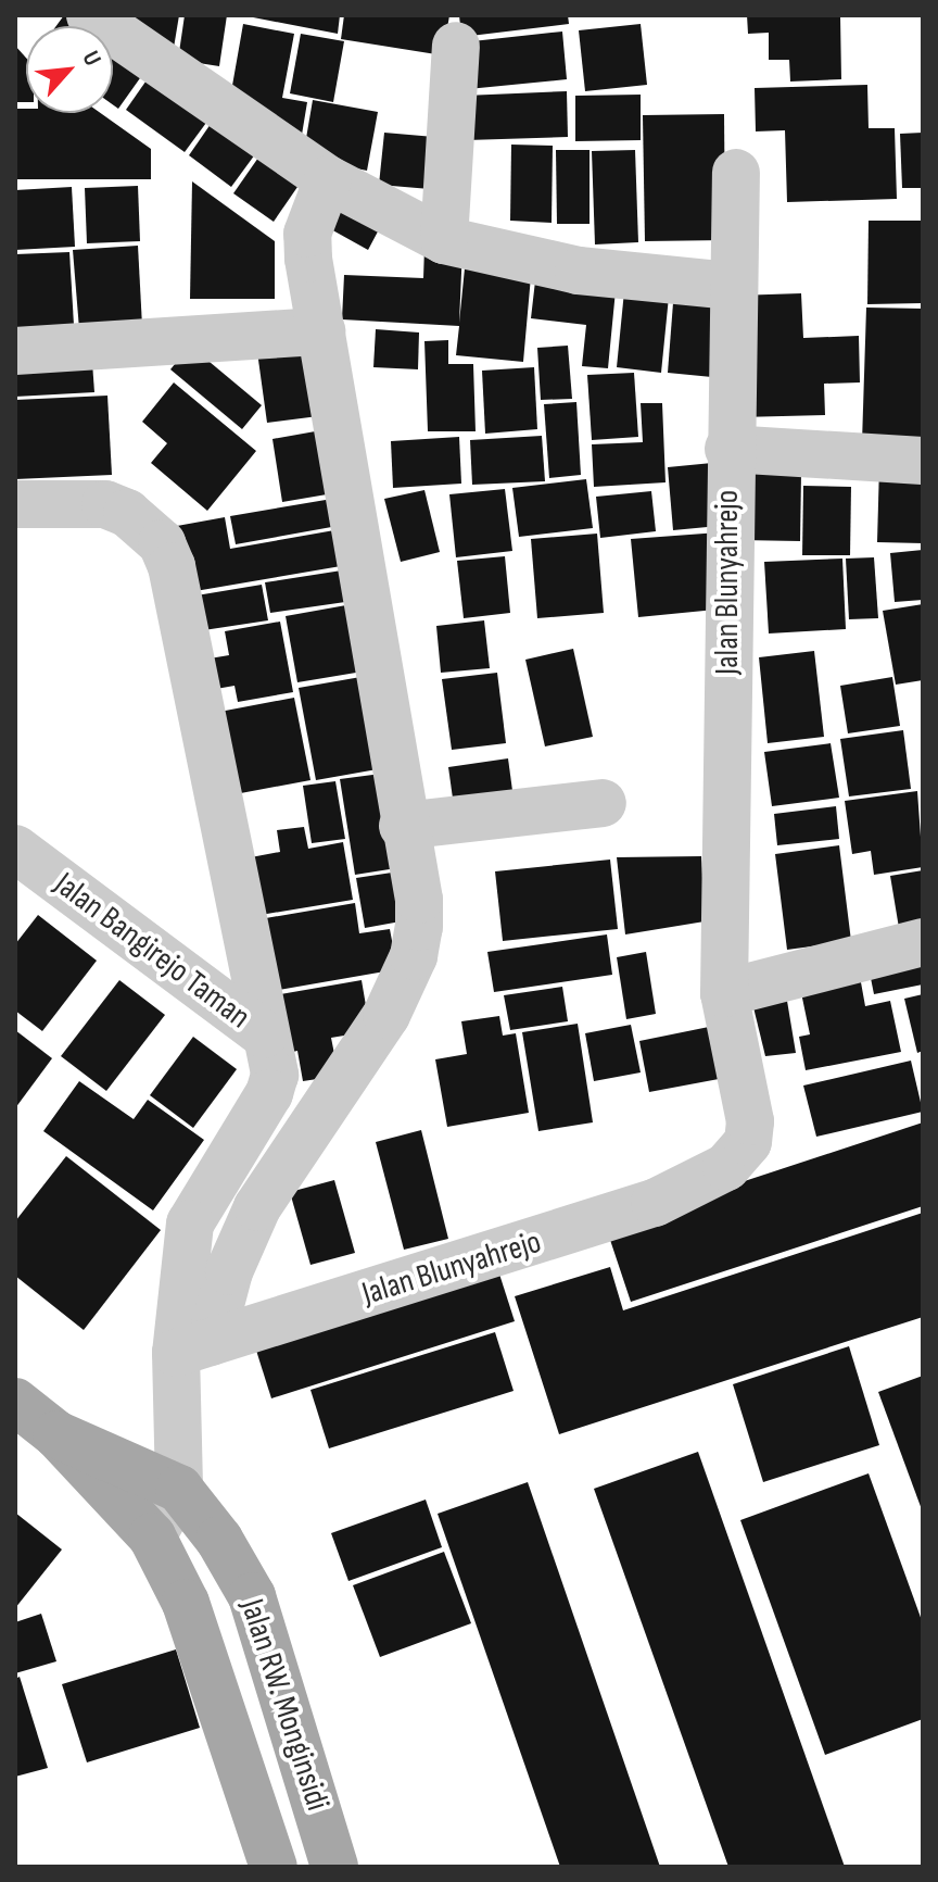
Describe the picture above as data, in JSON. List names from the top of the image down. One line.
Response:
{"streets":{"main road":["Jalan RW. Monginsidi"],"street":["Jalan Blunyahrejo","Jalan Bangirejo Taman"]},"crossings":[["Jalan Blunyahrejo","Jalan Bangirejo Taman"]],"north":"top right"}
